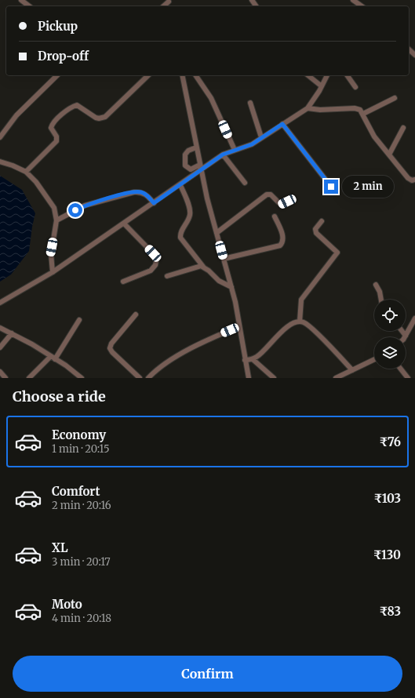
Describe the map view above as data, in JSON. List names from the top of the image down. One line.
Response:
{"page":{"banner":["Pickup","Drop-off"],"bubble":"2 min","heading":"Choose a ride","list":[{"name":"Economy","note":"1 min · 20:15","value":"₹76"},{"name":"Comfort","note":"2 min · 20:16","value":"₹103"},{"name":"XL","note":"3 min · 20:17","value":"₹130"},{"name":"Moto","note":"4 min · 20:18","value":"₹83"}],"buttons":"Confirm"}}
